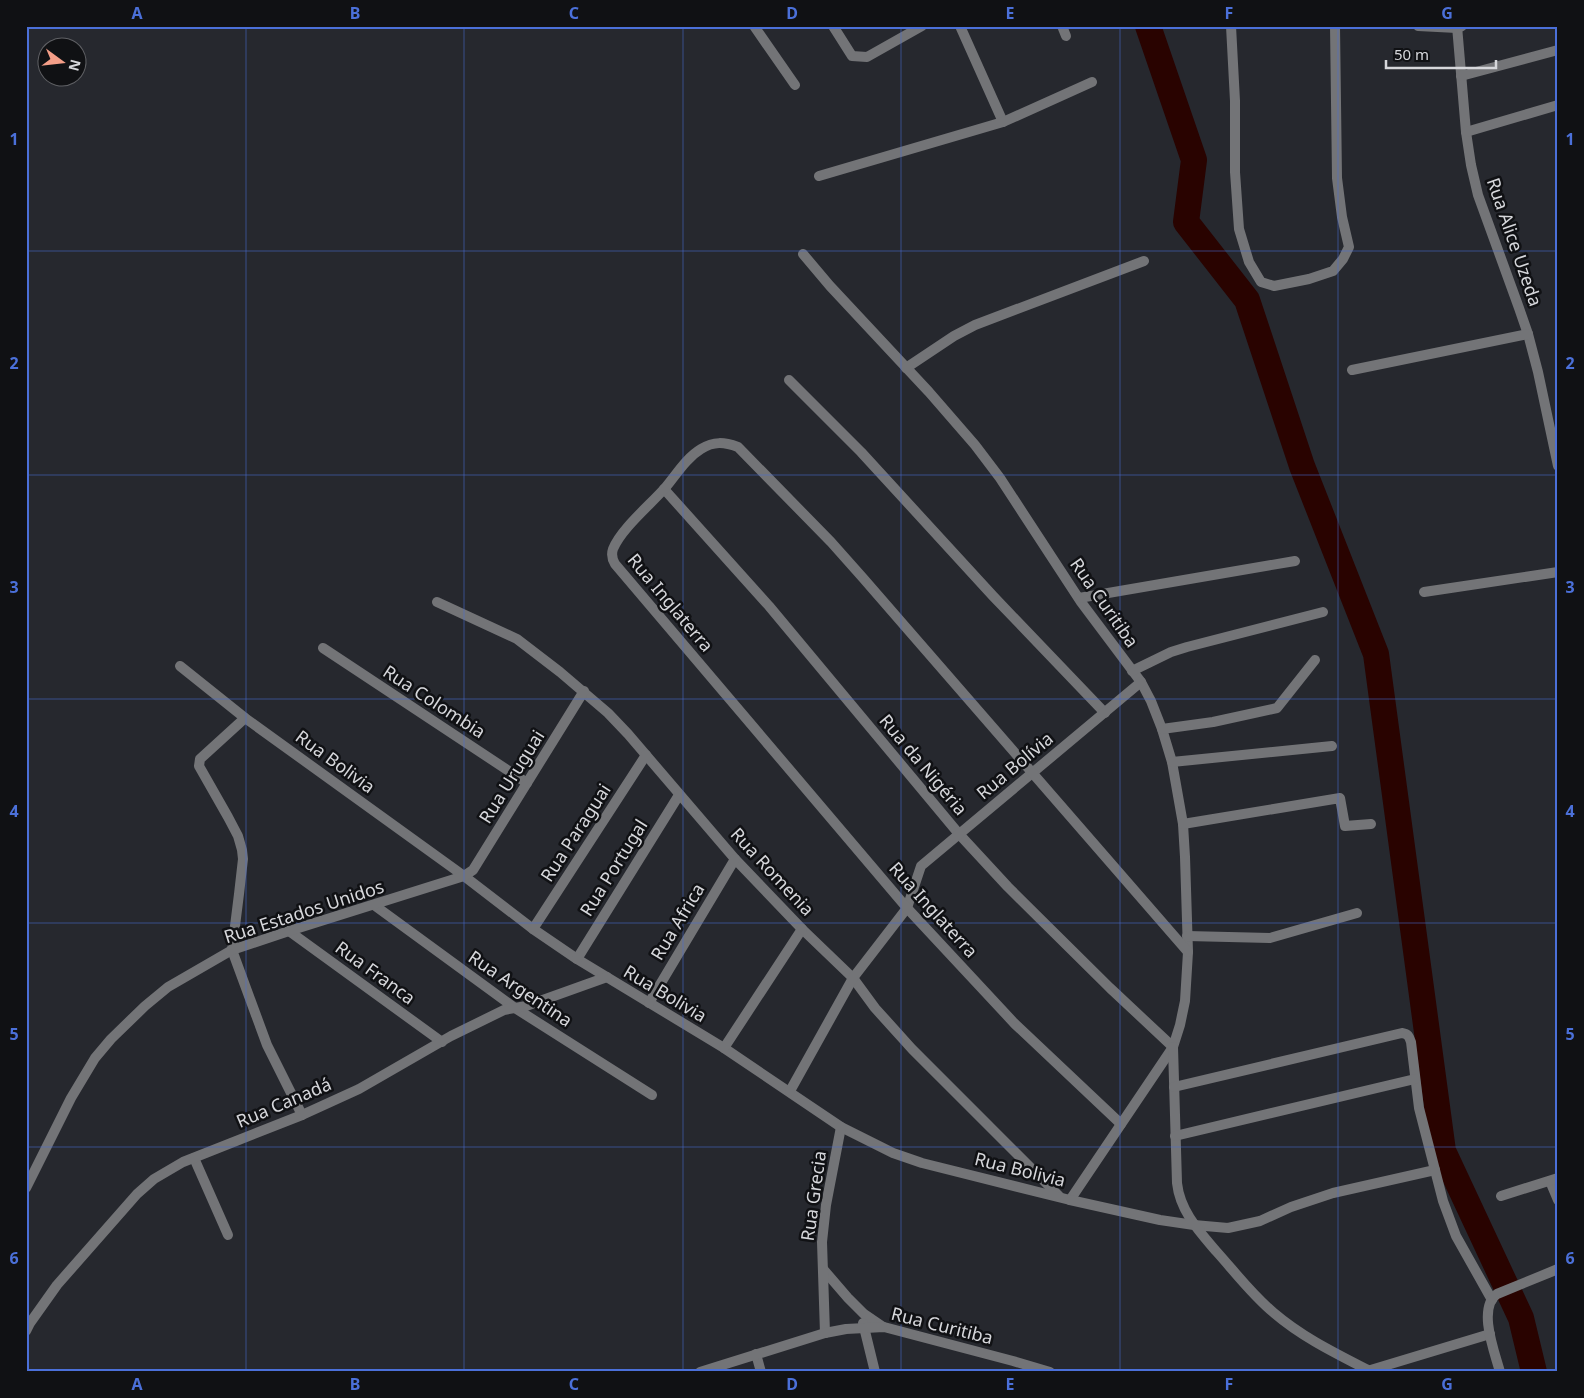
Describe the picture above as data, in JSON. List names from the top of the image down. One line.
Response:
{"streets":{"street":["Rua Alice Uzeda","Rua Inglaterra","Rua Curitiba","Rua Colombia","Rua Bolivia","Rua da Nigéria","Rua Bolívia","Rua Uruguai","Rua Paraguai","Rua Portugal","Rua Romenia","Rua Estados Unidos","Rua Africa","Rua Franca","Rua Argentina","Rua Canadá","Rua Grecia"]},"crossings":[["Rua Inglaterra","Rua Curitiba"],["Rua Inglaterra","Rua da Nigéria"],["Rua Inglaterra","Rua Bolívia"],["Rua Curitiba","Rua da Nigéria"],["Rua Curitiba","Rua Bolívia"],["Rua Curitiba","Rua Grecia"],["Rua Colombia","Rua Uruguai"],["Rua Bolivia","Rua Uruguai"],["Rua Bolivia","Rua Paraguai"],["Rua Bolivia","Rua Portugal"],["Rua Bolivia","Rua Romenia"],["Rua Bolivia","Rua Estados Unidos"],["Rua Bolivia","Rua Africa"],["Rua Bolivia","Rua Canadá"],["Rua Bolivia","Rua Grecia"],["Rua da Nigéria","Rua Bolívia"],["Rua Uruguai","Rua Romenia"],["Rua Uruguai","Rua Estados Unidos"],["Rua Paraguai","Rua Romenia"],["Rua Portugal","Rua Romenia"],["Rua Romenia","Rua Africa"],["Rua Estados Unidos","Rua Franca"],["Rua Estados Unidos","Rua Argentina"],["Rua Franca","Rua Canadá"],["Rua Argentina","Rua Canadá"]],"scale_bar":"50 m","north":"right","grid":{"columns":["A","B","C","D","E","F","G"],"rows":["1","2","3","4","5","6"]}}
